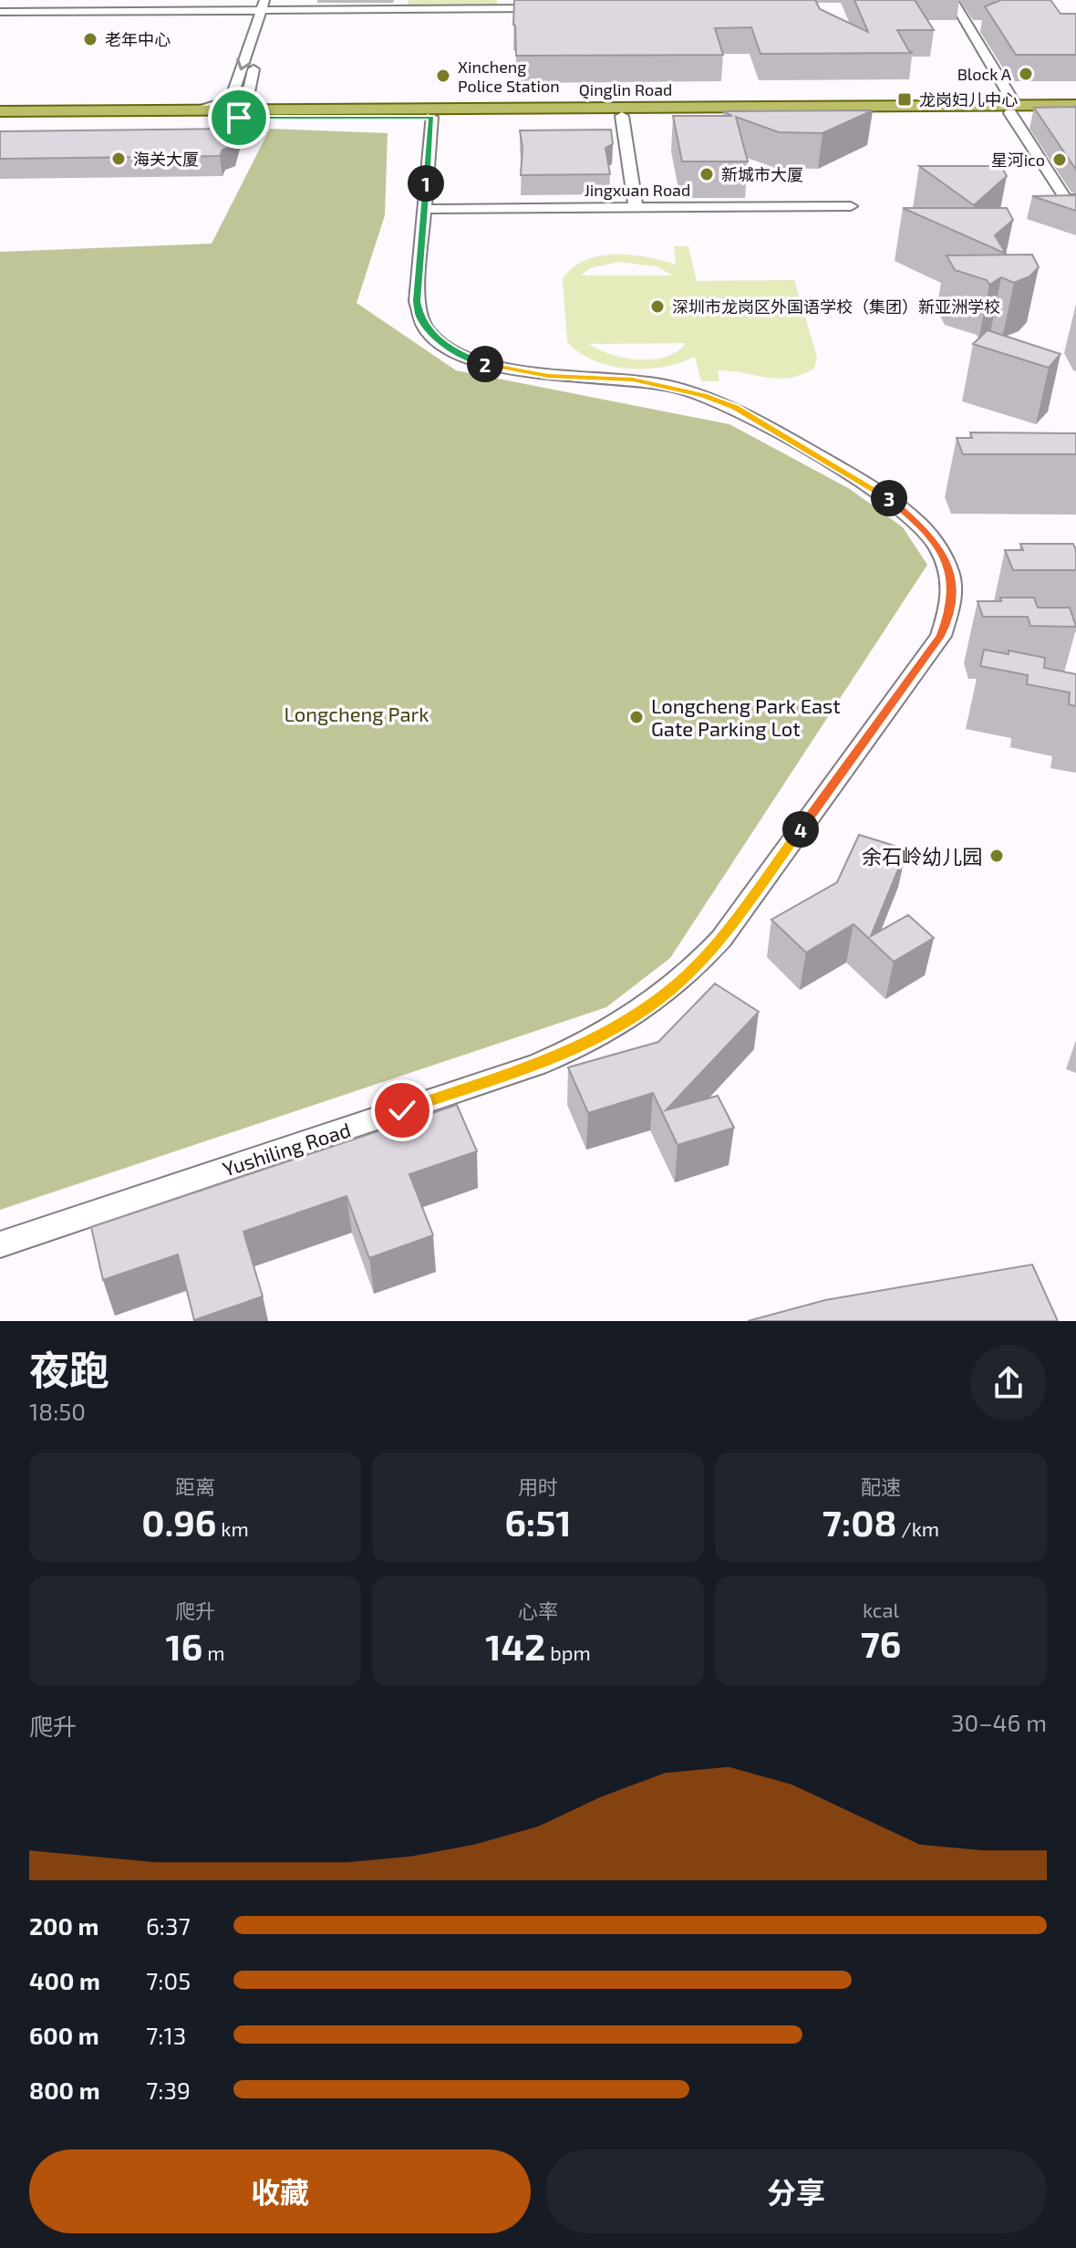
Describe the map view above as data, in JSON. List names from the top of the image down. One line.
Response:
{"streets":{"main road":["Qinglin Road"],"street":["Jingxuan Road","Yushiling Road"]},"crossings":[["Qinglin Road","Yushiling Road"],["Jingxuan Road","Yushiling Road"]],"parks":["Longcheng Park"],"places":{"other":["老年中心","Block A","Xincheng Police Station","海关大厦","星河ico","新城市大厦","深圳市龙岗区外国语学校（集团）新亚洲学校","Longcheng Park East Gate Parking Lot","余石岭幼儿园"],"transit":["龙岗妇儿中心"]},"page":{"pins":["1","2","3","4"],"heading":["夜跑","18:50"],"stats":[["距离","0.96 km"],["用时","6:51"],["配速","7:08 /km"],["爬升","16 m"],["心率","142 bpm"],["kcal","76"]],"chart":["爬升","30–46 m"],"list":[{"name":"200 m","note":"6:37"},{"name":"400 m","note":"7:05"},{"name":"600 m","note":"7:13"},{"name":"800 m","note":"7:39"}],"buttons":["收藏","分享"]}}
